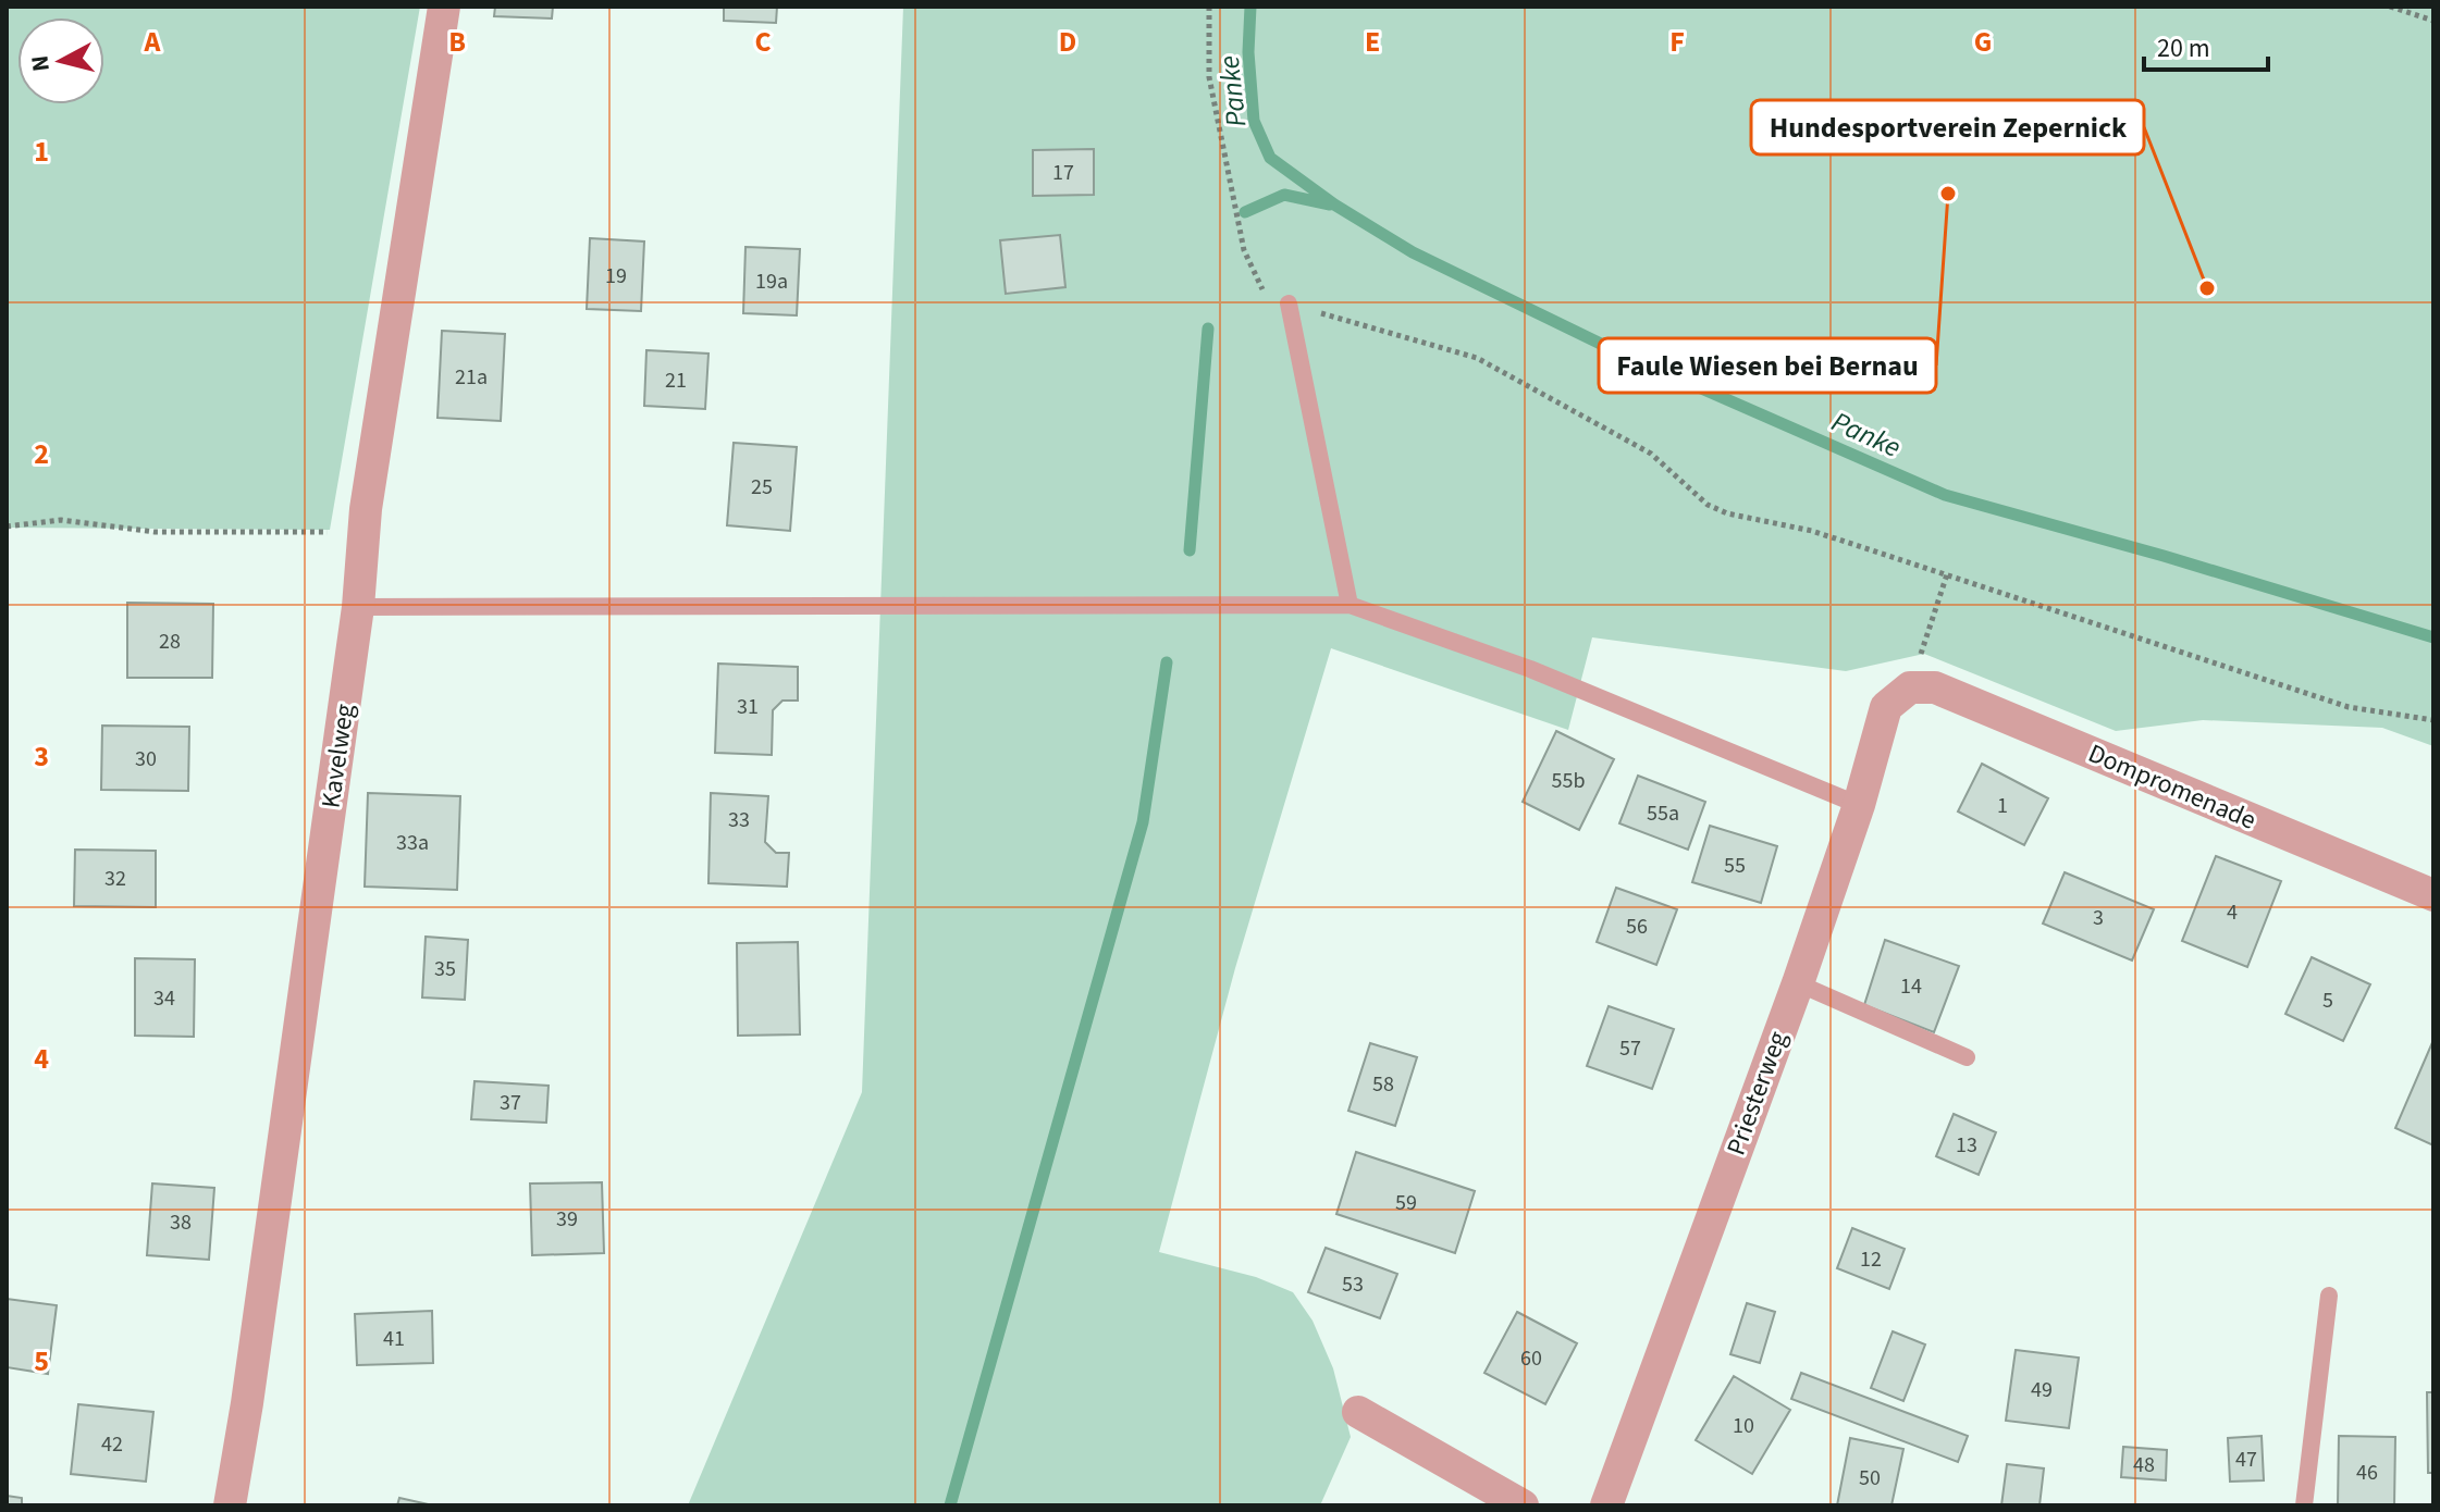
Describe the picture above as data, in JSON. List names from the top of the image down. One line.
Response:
{"streets":{"street":["Kavelweg","Dompromenade","Priesterweg"]},"crossings":[["Dompromenade","Priesterweg"]],"water":["Panke"],"places":["Faule Wiesen bei Bernau","Hundesportverein Zepernick"],"house_numbers":["17","19","19a","21a","21","25","28","31","30","55b","1","55a","33","33a","55","32","4","3","56","35","14","34","5","57","58","37","13","59","39","38","12","53","41","60","49","10","42","47","48","46","50"],"scale_bar":"20 m","north":"left","grid":{"columns":["A","B","C","D","E","F","G"],"rows":["1","2","3","4","5"]}}
